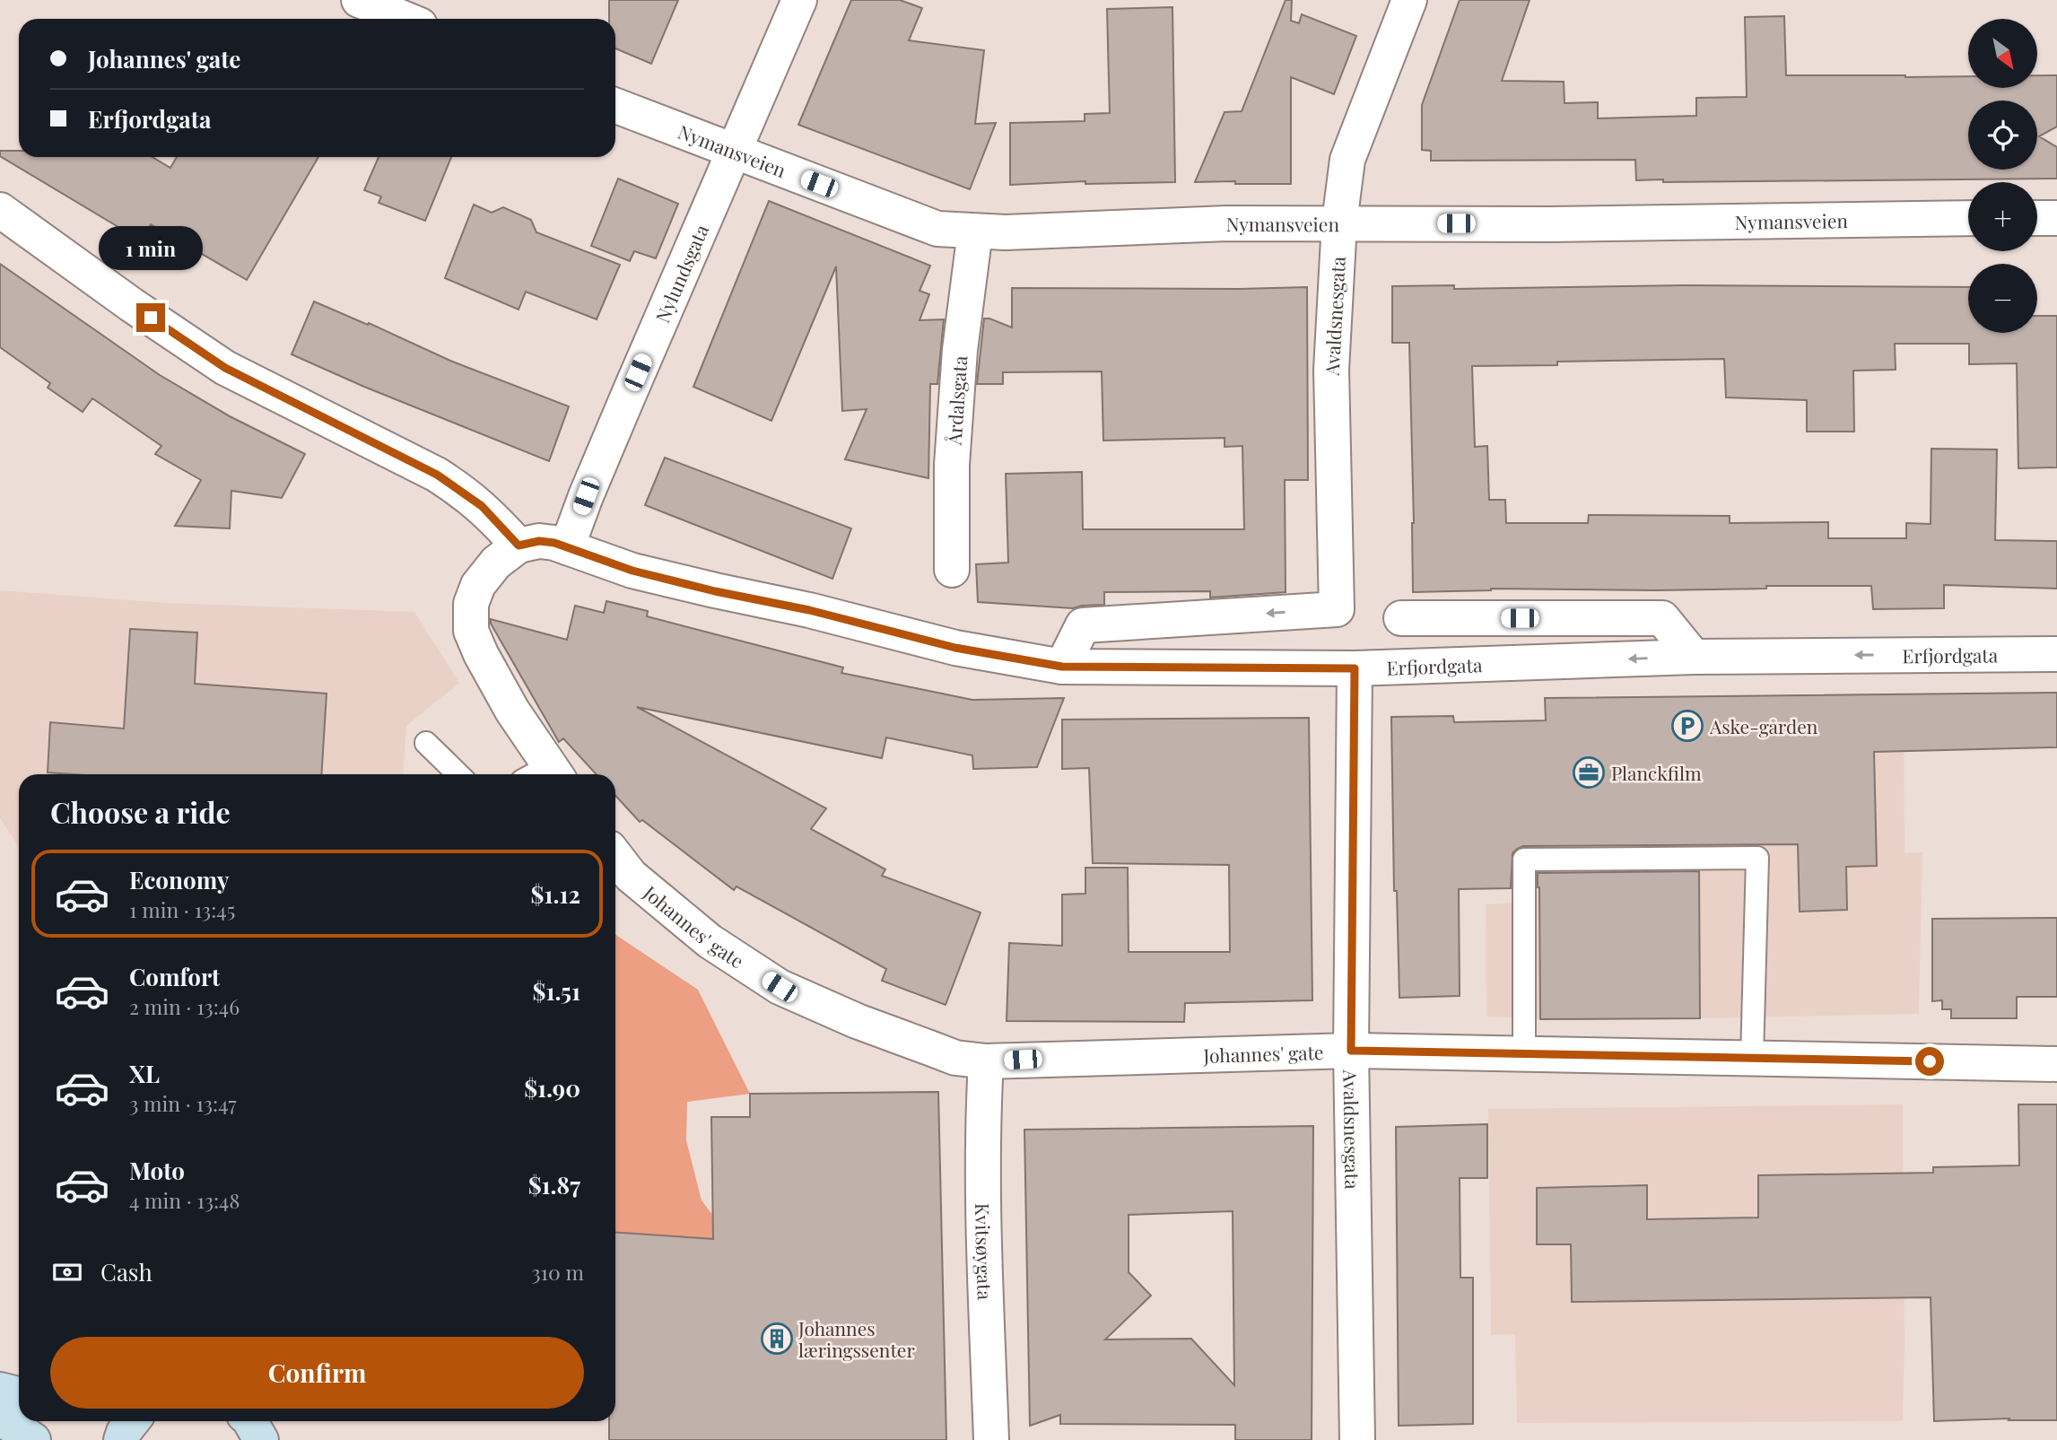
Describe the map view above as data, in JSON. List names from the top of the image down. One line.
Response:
{"streets":{"street":["Nymansveien","Nylundsgata","Avaldsnesgata","Årdalsgata","Erfjordgata","Johannes' gate","Kvitsøygata"]},"crossings":[["Nymansveien","Nylundsgata"],["Nymansveien","Avaldsnesgata"],["Nymansveien","Årdalsgata"],["Nylundsgata","Erfjordgata"],["Avaldsnesgata","Erfjordgata"],["Avaldsnesgata","Johannes' gate"],["Johannes' gate","Kvitsøygata"]],"places":{"parking":["Aske-gården"],"office":["Planckfilm"],"building":["Johannes læringssenter"]},"north":"bottom right","page":{"map_buttons":["+","−"],"banner":["Johannes' gate","Erfjordgata"],"bubble":"1 min","heading":"Choose a ride","list":[{"name":"Economy","note":"1 min · 13:45","value":"$1.12"},{"name":"Comfort","note":"2 min · 13:46","value":"$1.51"},{"name":"XL","note":"3 min · 13:47","value":"$1.90"},{"name":"Moto","note":"4 min · 13:48","value":"$1.87"}],"pay":["Cash","310 m"],"buttons":"Confirm"}}
